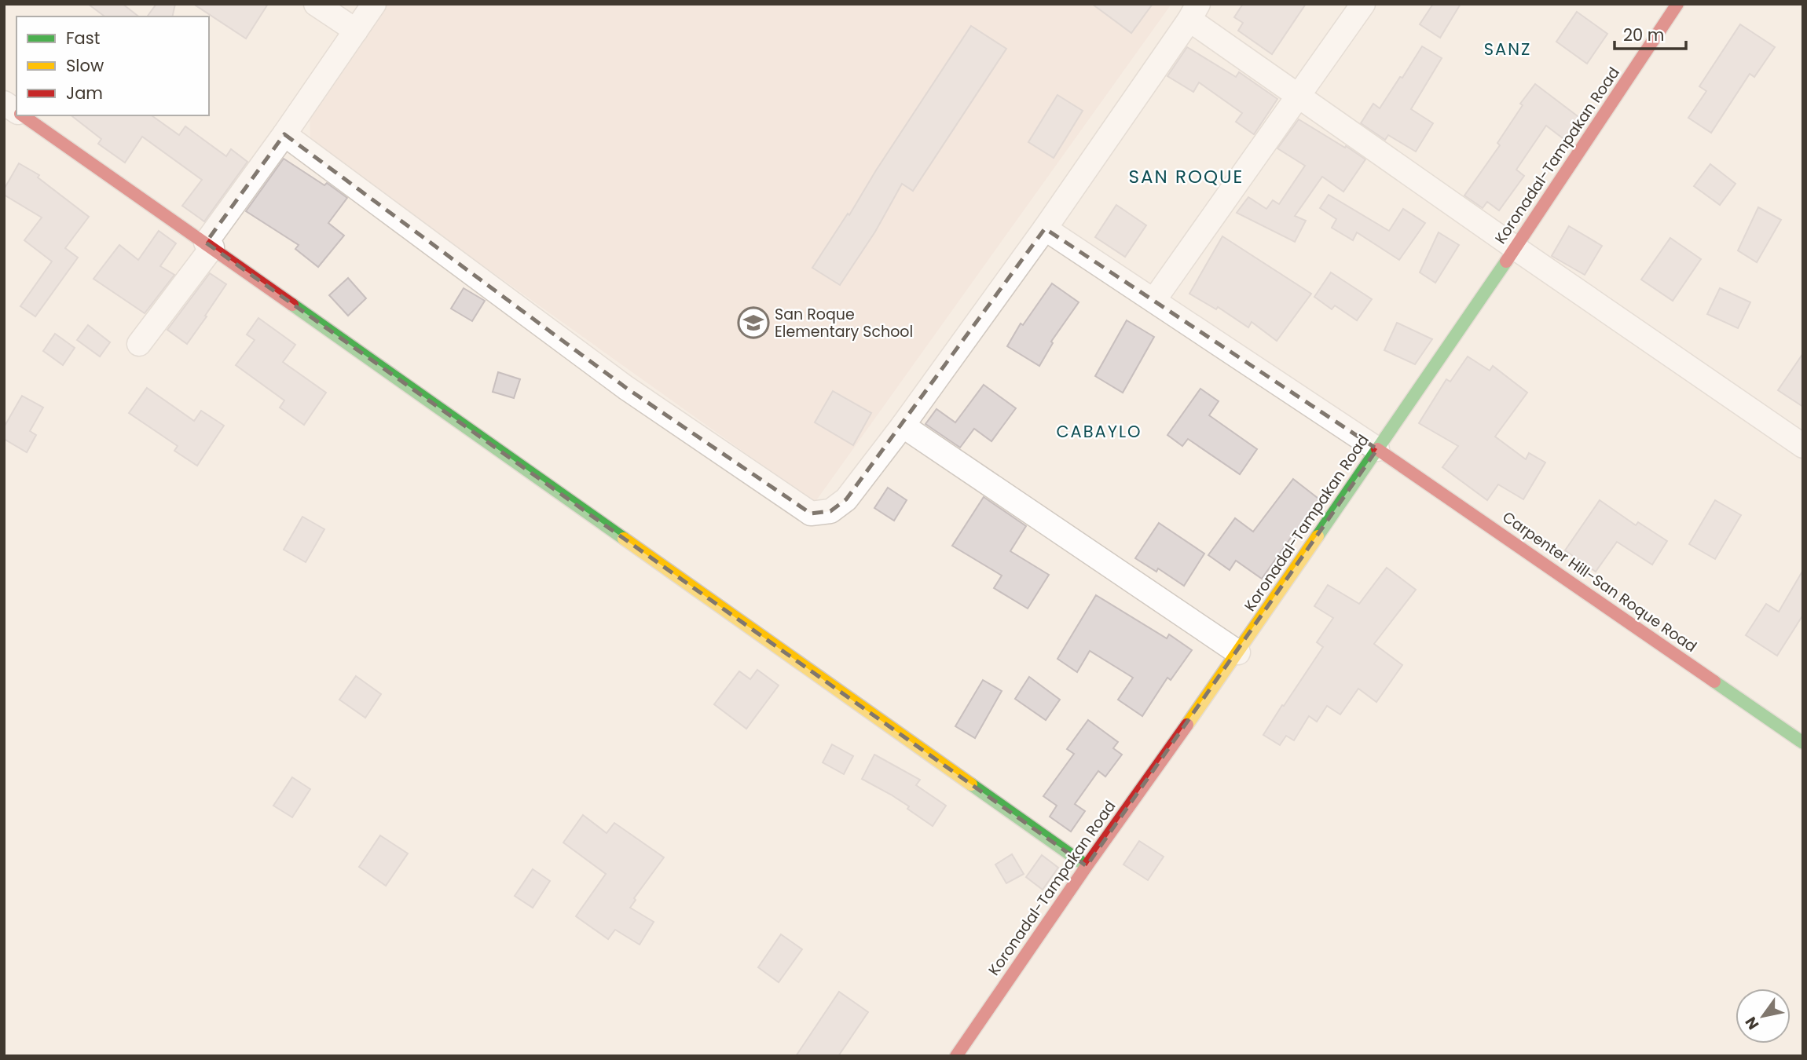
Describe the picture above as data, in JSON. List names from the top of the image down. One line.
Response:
{"streets":{"street":["Koronadal-Tampakan Road","Carpenter Hill-San Roque Road"]},"crossings":[["Koronadal-Tampakan Road","Carpenter Hill-San Roque Road"]],"districts":["SANZ","SAN ROQUE","CABAYLO"],"places":{"school or university":["San Roque Elementary School"]},"legend":["Fast","Slow","Jam"],"scale_bar":"20 m","north":"bottom left"}
